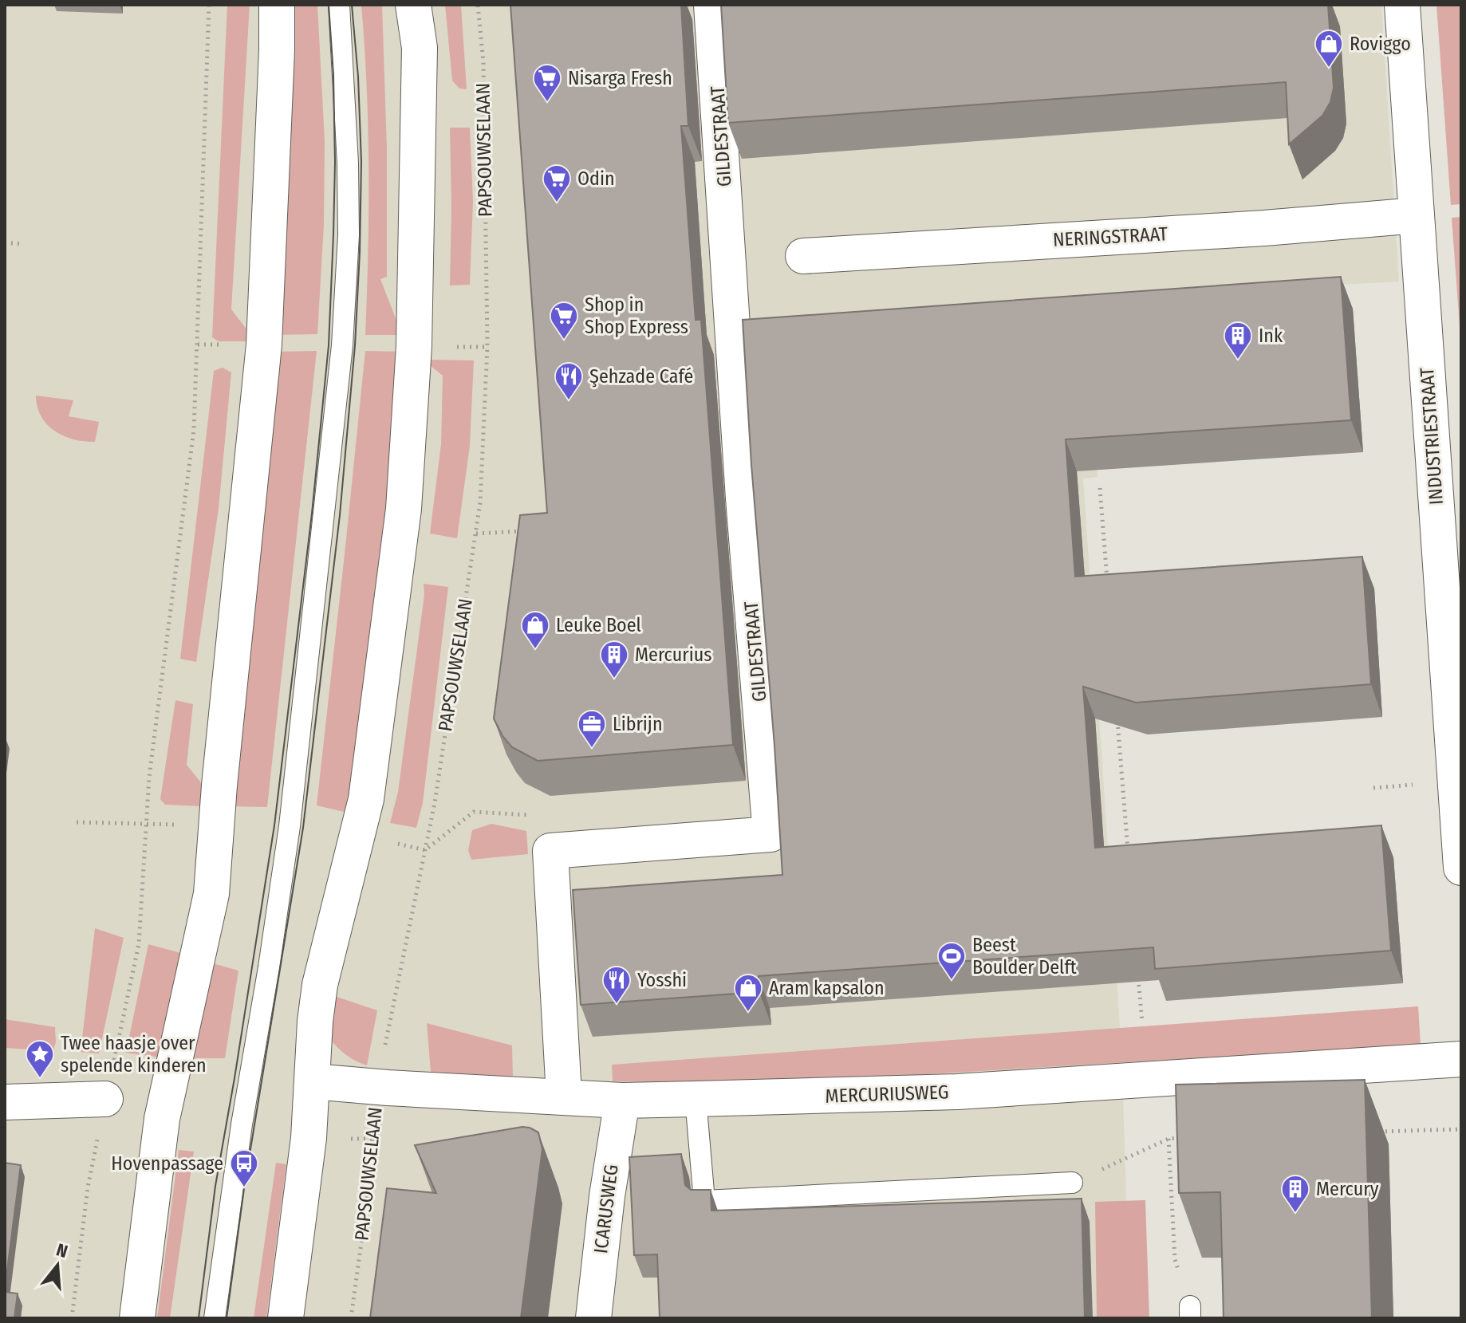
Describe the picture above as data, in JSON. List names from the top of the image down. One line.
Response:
{"streets":{"street":["GILDESTRAAT","NERINGSTRAAT","INDUSTRIESTRAAT","MERCURIUSWEG","ICARUSWEG"],"path":["PAPSOUWSELAAN"]},"crossings":[["GILDESTRAAT","MERCURIUSWEG"],["PAPSOUWSELAAN","MERCURIUSWEG"],["NERINGSTRAAT","INDUSTRIESTRAAT"],["MERCURIUSWEG","ICARUSWEG"]],"places":{"shop":["Roviggo","Leuke Boel","Aram kapsalon"],"supermarket":["Nisarga Fresh","Odin","Shop in Shop Express"],"building":["Ink","Mercurius","Mercury"],"restaurant":["Şehzade Café","Yosshi"],"office":["Librijn"],"sports":["Beest Boulder Delft"],"place":["Twee haasje over spelende kinderen"],"bus stop":["Hovenpassage"]},"north":"top"}
